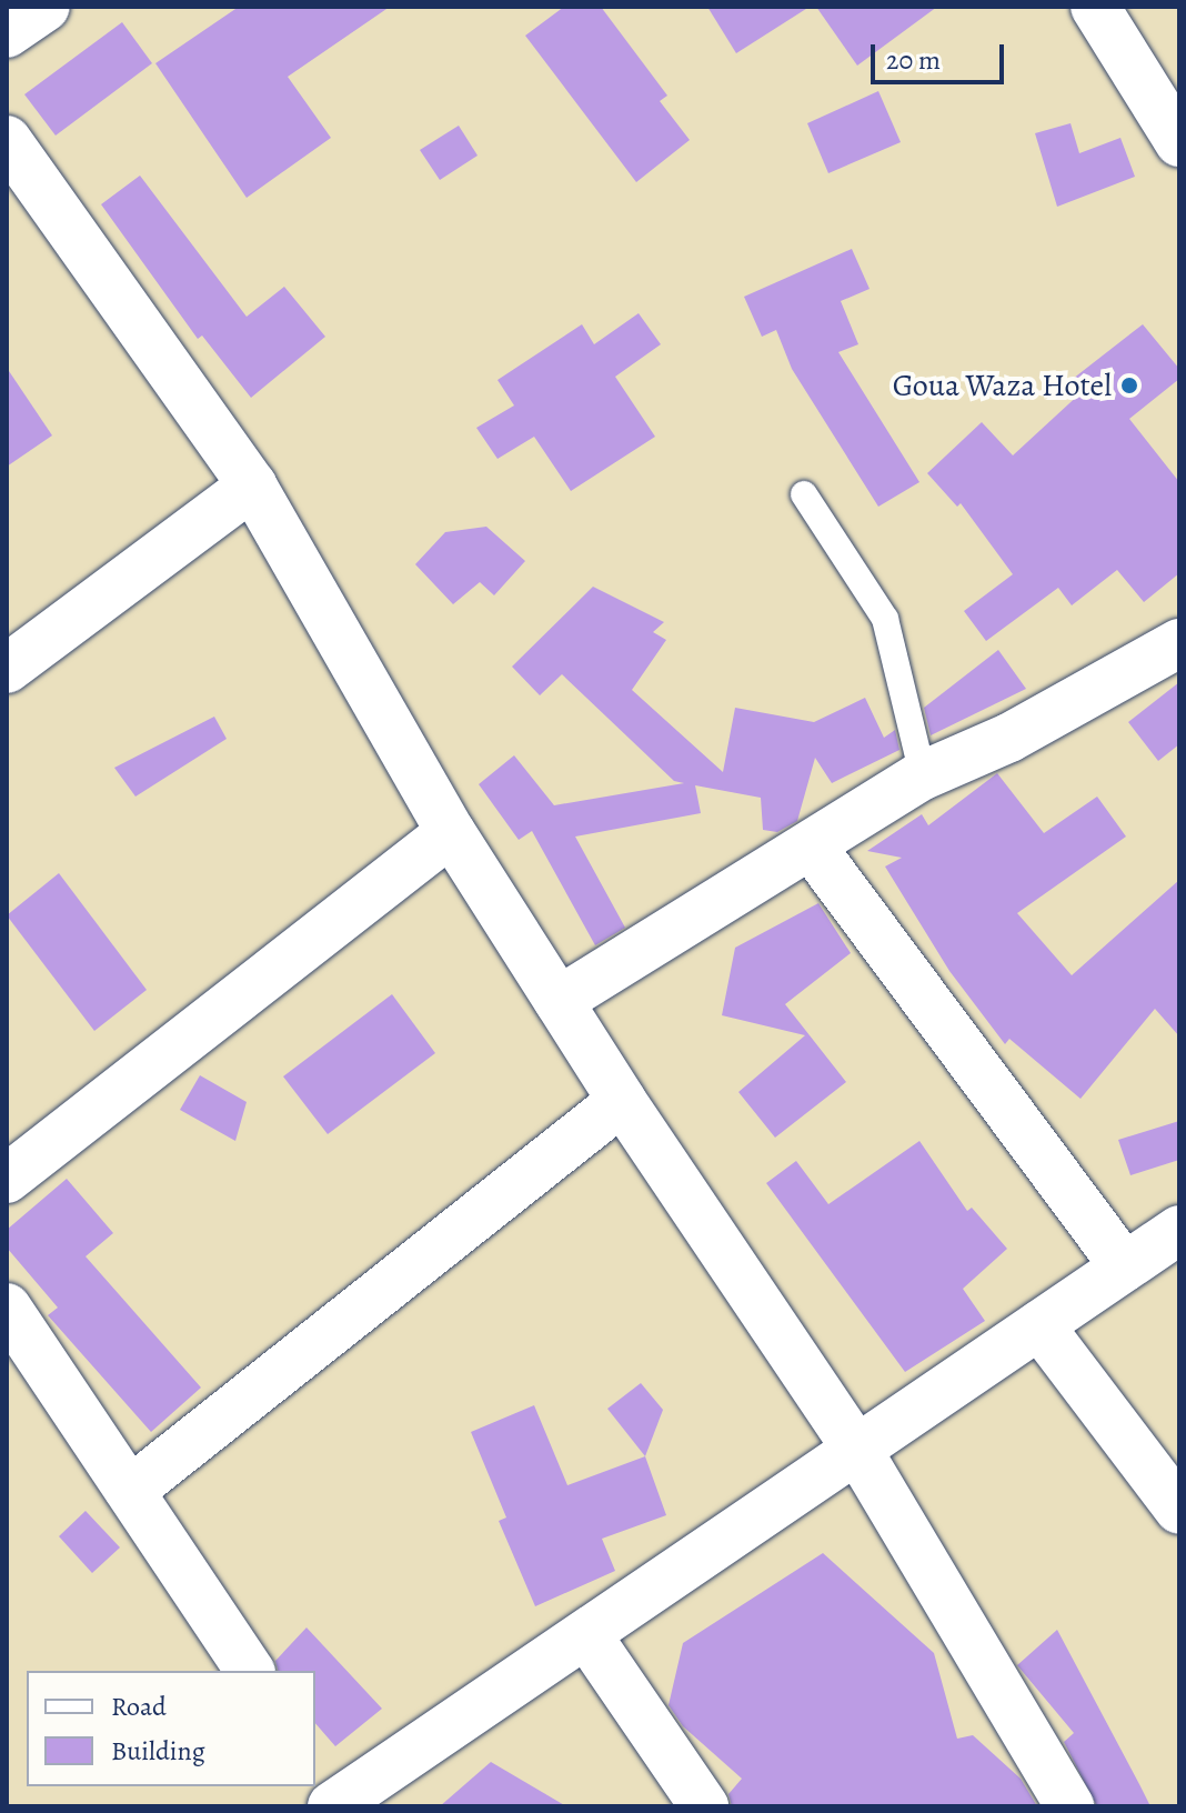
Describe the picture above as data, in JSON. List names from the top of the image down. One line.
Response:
{"places":["Goua Waza Hotel"],"legend":["Road","Building"],"scale_bar":"20 m"}
